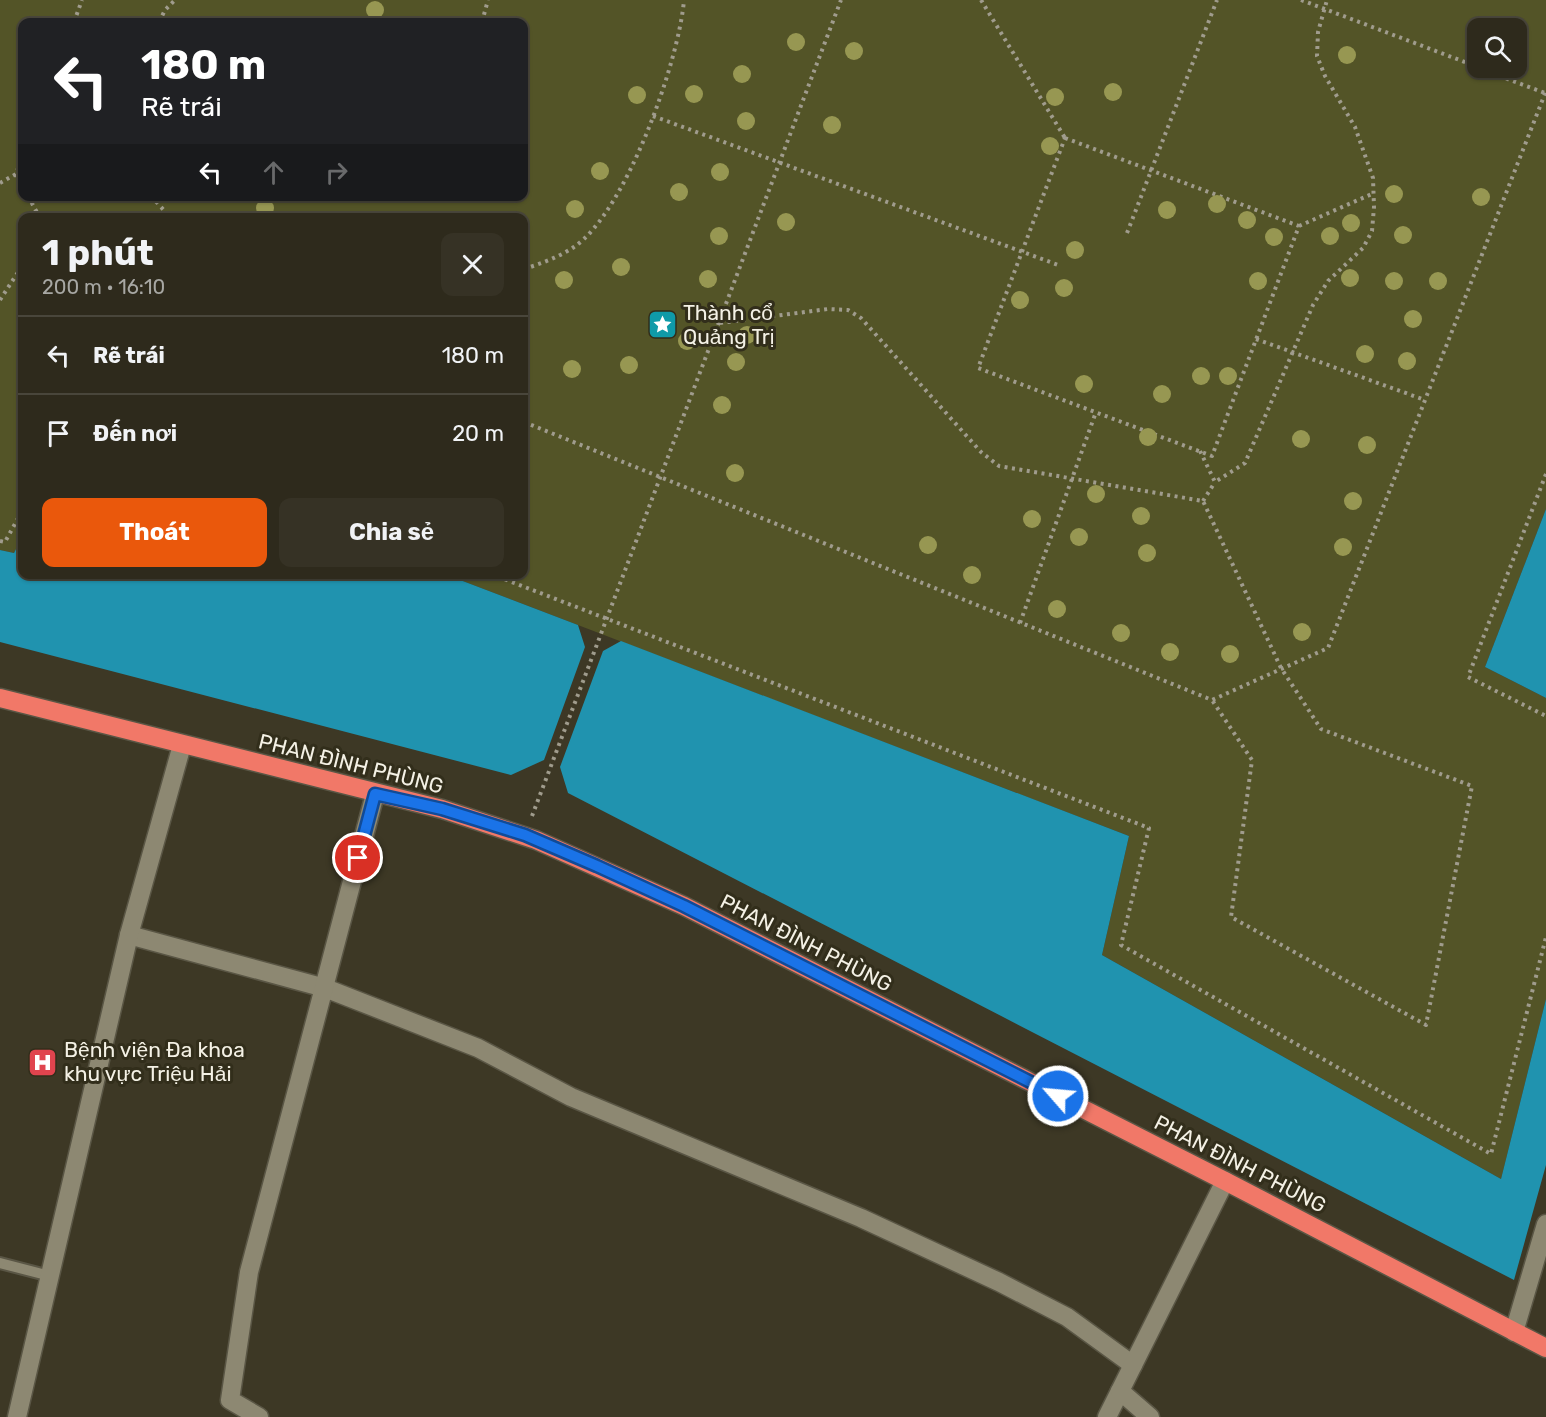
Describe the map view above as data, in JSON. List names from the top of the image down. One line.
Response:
{"streets":{"highway":["PHAN ĐÌNH PHÙNG"]},"places":{"place":["Thành cổ Quảng Trị"],"hospital":["Bệnh viện Đa khoa khu vực Triệu Hải"]},"page":{"turn":["180 m","Rẽ trái"],"heading":["1 phút","200 m · 16:10"],"list":[{"name":"Rẽ trái","value":"180 m"},{"name":"Đến nơi","value":"20 m"}],"buttons":["Thoát","Chia sẻ"]}}
